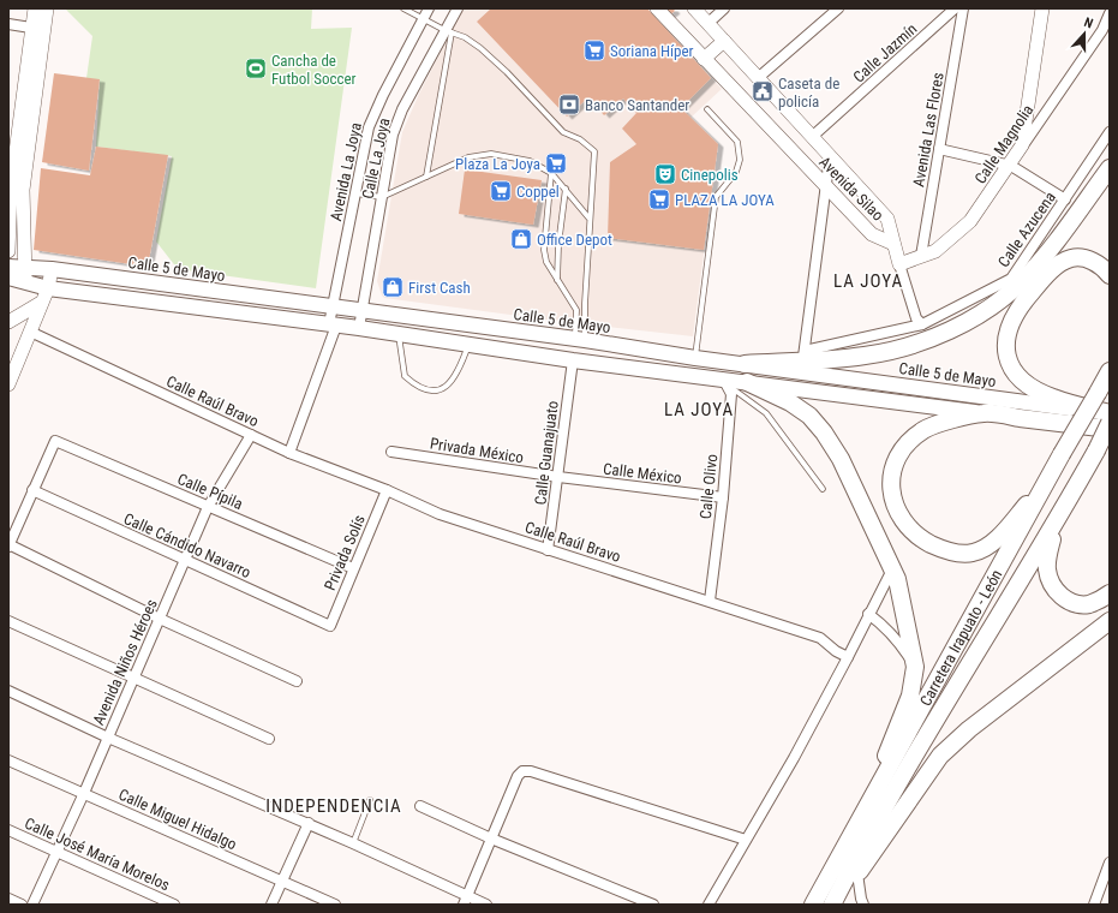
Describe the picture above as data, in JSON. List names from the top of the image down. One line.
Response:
{"streets":{"highway":["Carretera Irapuato - León"],"main road":["Calle 5 de Mayo"],"street":["Calle Jazmín","Avenida Las Flores","Calle Magnolia","Calle La Joya","Avenida La Joya","Avenida Silao","Calle Azucena","Calle Raúl Bravo","Privada México","Calle Guanajuato","Calle México","Calle Olivo","Calle Pípila","Calle Cándido Navarro","Privada Solís","Avenida Niños Héroes","Calle Miguel Hidalgo","Calle José María Morelos"]},"crossings":[["Calle Jazmín","Avenida Silao"],["Avenida Las Flores","Calle Magnolia"],["Calle La Joya","Calle 5 de Mayo"],["Avenida La Joya","Calle 5 de Mayo"],["Calle 5 de Mayo","Calle Guanajuato"],["Calle 5 de Mayo","Calle Olivo"],["Calle Raúl Bravo","Calle Guanajuato"],["Calle Raúl Bravo","Calle Olivo"],["Calle Raúl Bravo","Privada Solís"],["Calle Raúl Bravo","Avenida Niños Héroes"],["Privada México","Calle Guanajuato"],["Privada México","Calle México"],["Calle Guanajuato","Calle México"],["Calle México","Calle Olivo"],["Calle Pípila","Calle Cándido Navarro"],["Calle Pípila","Privada Solís"],["Calle Pípila","Avenida Niños Héroes"],["Calle Cándido Navarro","Privada Solís"],["Calle Cándido Navarro","Avenida Niños Héroes"],["Avenida Niños Héroes","Calle Miguel Hidalgo"],["Avenida Niños Héroes","Calle José María Morelos"]],"districts":["LA JOYA","LA JOYA","INDEPENDENCIA"],"places":{"supermarket":["Soriana Híper","Plaza La Joya","Coppel","PLAZA LA JOYA"],"sports":["Cancha de Futbol Soccer"],"public building":["Caseta de policía"],"bank":["Banco Santander"],"theatre":["Cinepolis"],"shop":["Office Depot","First Cash"]},"north":"top"}
